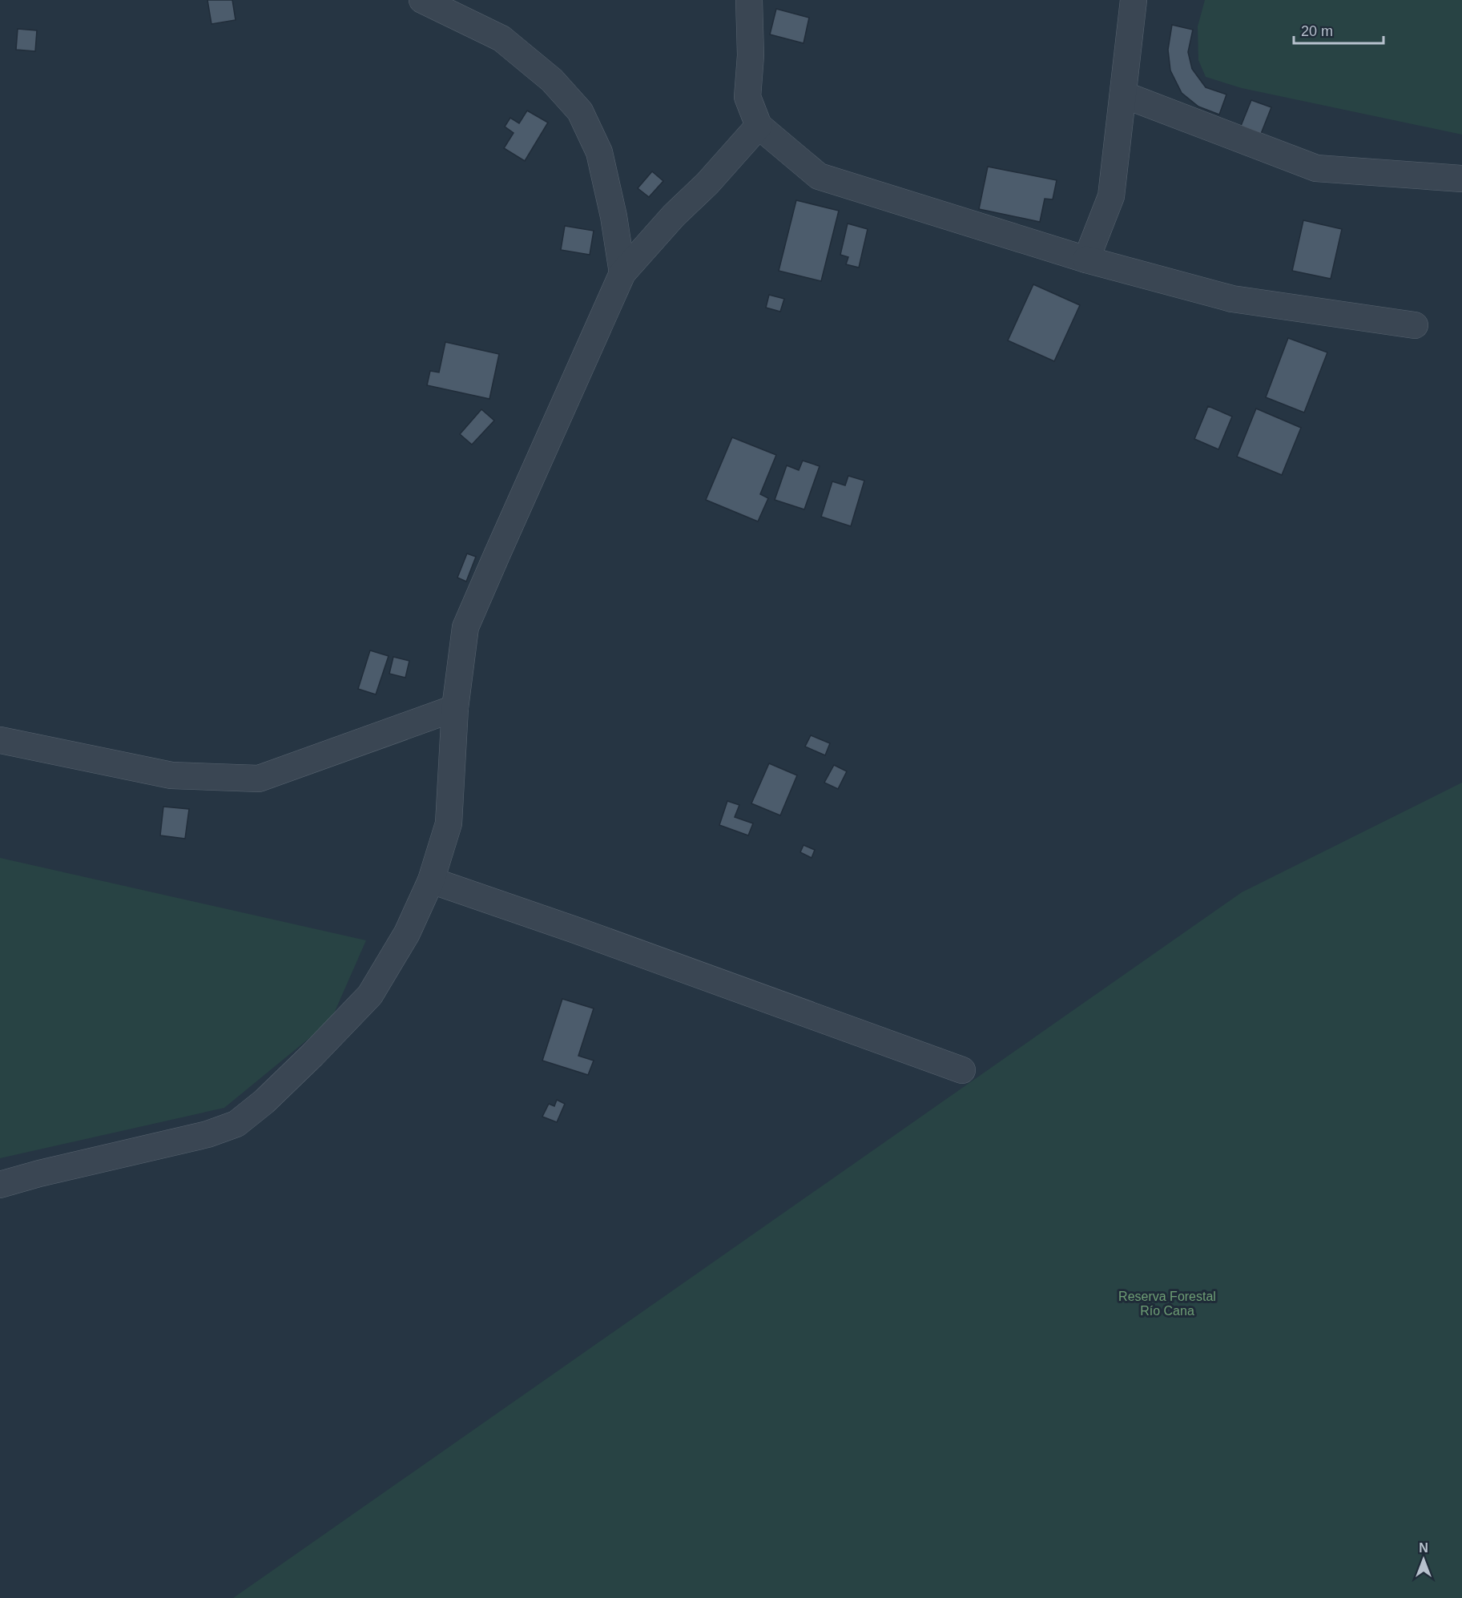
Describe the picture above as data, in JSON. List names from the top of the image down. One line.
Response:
{"parks":["Reserva Forestal Río Cana"],"scale_bar":"20 m","north":"top"}
